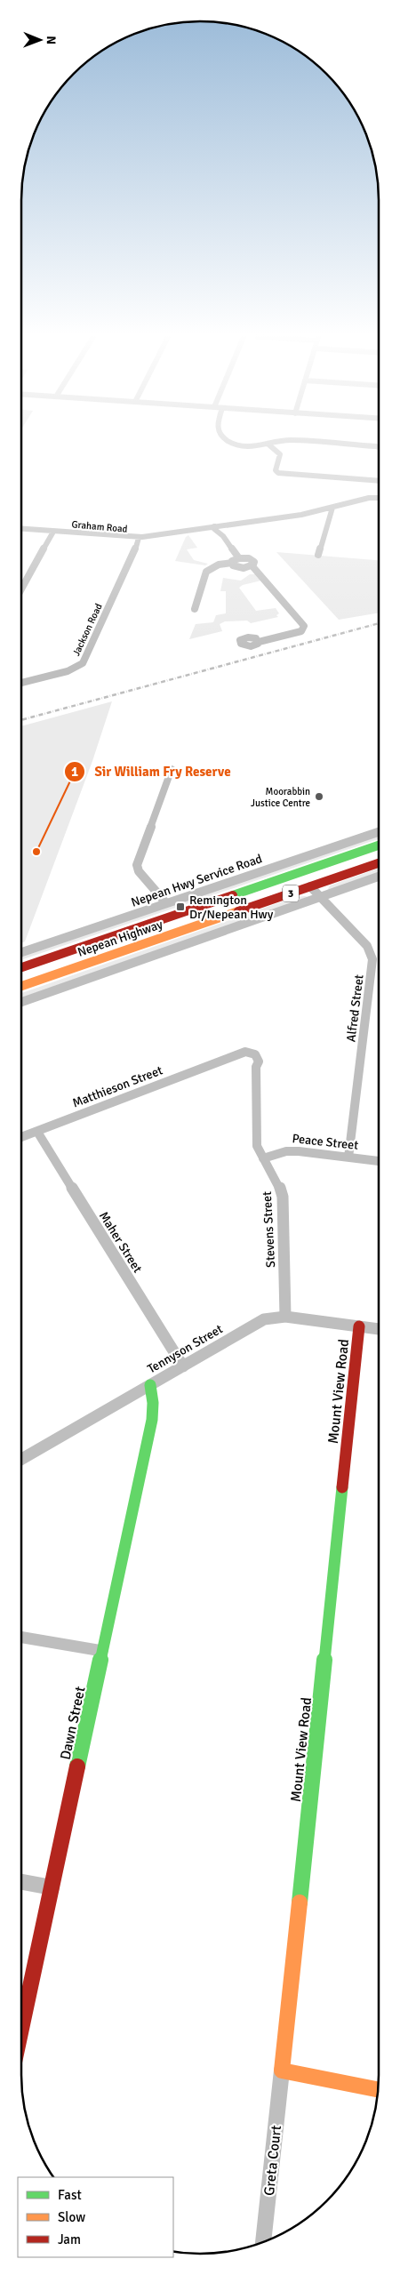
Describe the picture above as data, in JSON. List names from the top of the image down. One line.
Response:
{"streets":{"main road":["3","Nepean Highway","Mount View Road","Dawn Street"],"street":["Graham Road","Jackson Road","Nepean Hwy Service Road","Alfred Street","Matthieson Street","Peace Street","Stevens Street","Maher Street","Tennyson Street","Greta Court"]},"crossings":[["Graham Road","Jackson Road"],["Nepean Highway","Alfred Street"],["Alfred Street","Peace Street"],["Matthieson Street","Stevens Street"],["Matthieson Street","Maher Street"],["Peace Street","Stevens Street"],["Stevens Street","Tennyson Street"],["Maher Street","Tennyson Street"],["Tennyson Street","Mount View Road"],["Tennyson Street","Dawn Street"],["Mount View Road","Greta Court"]],"places":{"other":["Moorabbin Justice Centre","Sir William Fry Reserve"],"transit":["Remington Dr/Nepean Hwy"]},"legend":["Fast","Slow","Jam"],"north":"right"}
